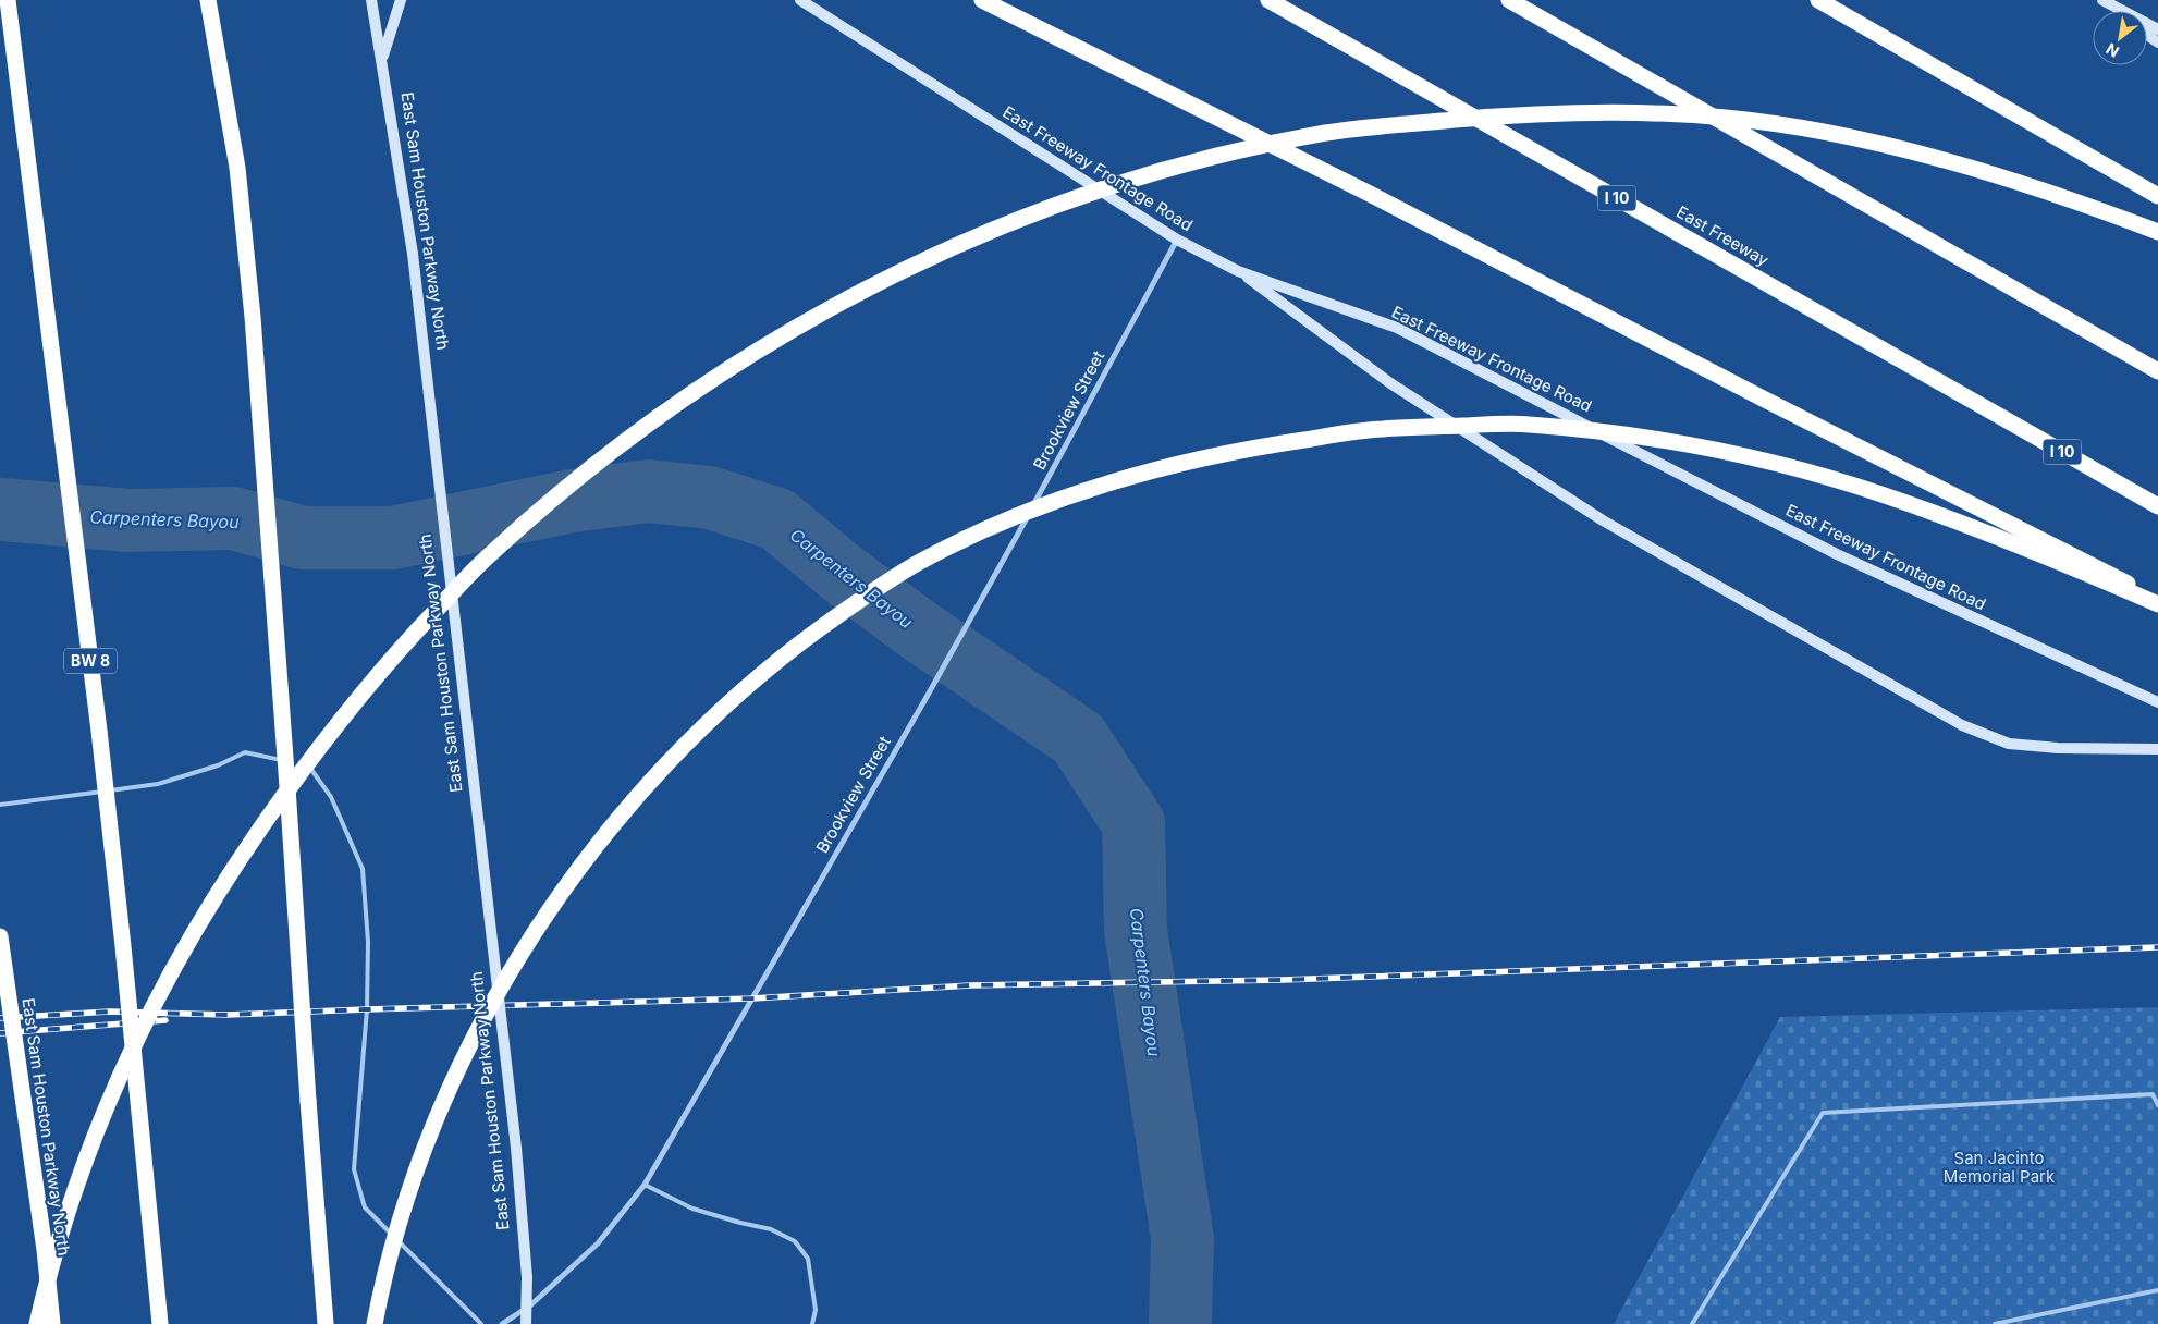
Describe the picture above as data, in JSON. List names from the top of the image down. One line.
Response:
{"streets":{"highway":["I 10","East Sam Houston Parkway North","East Freeway","BW 8"],"main road":["East Freeway Frontage Road"],"street":["Brookview Street"]},"crossings":[["East Freeway Frontage Road","Brookview Street"]],"water":["Carpenters Bayou"],"parks":["San Jacinto Memorial Park"],"north":"bottom left"}
